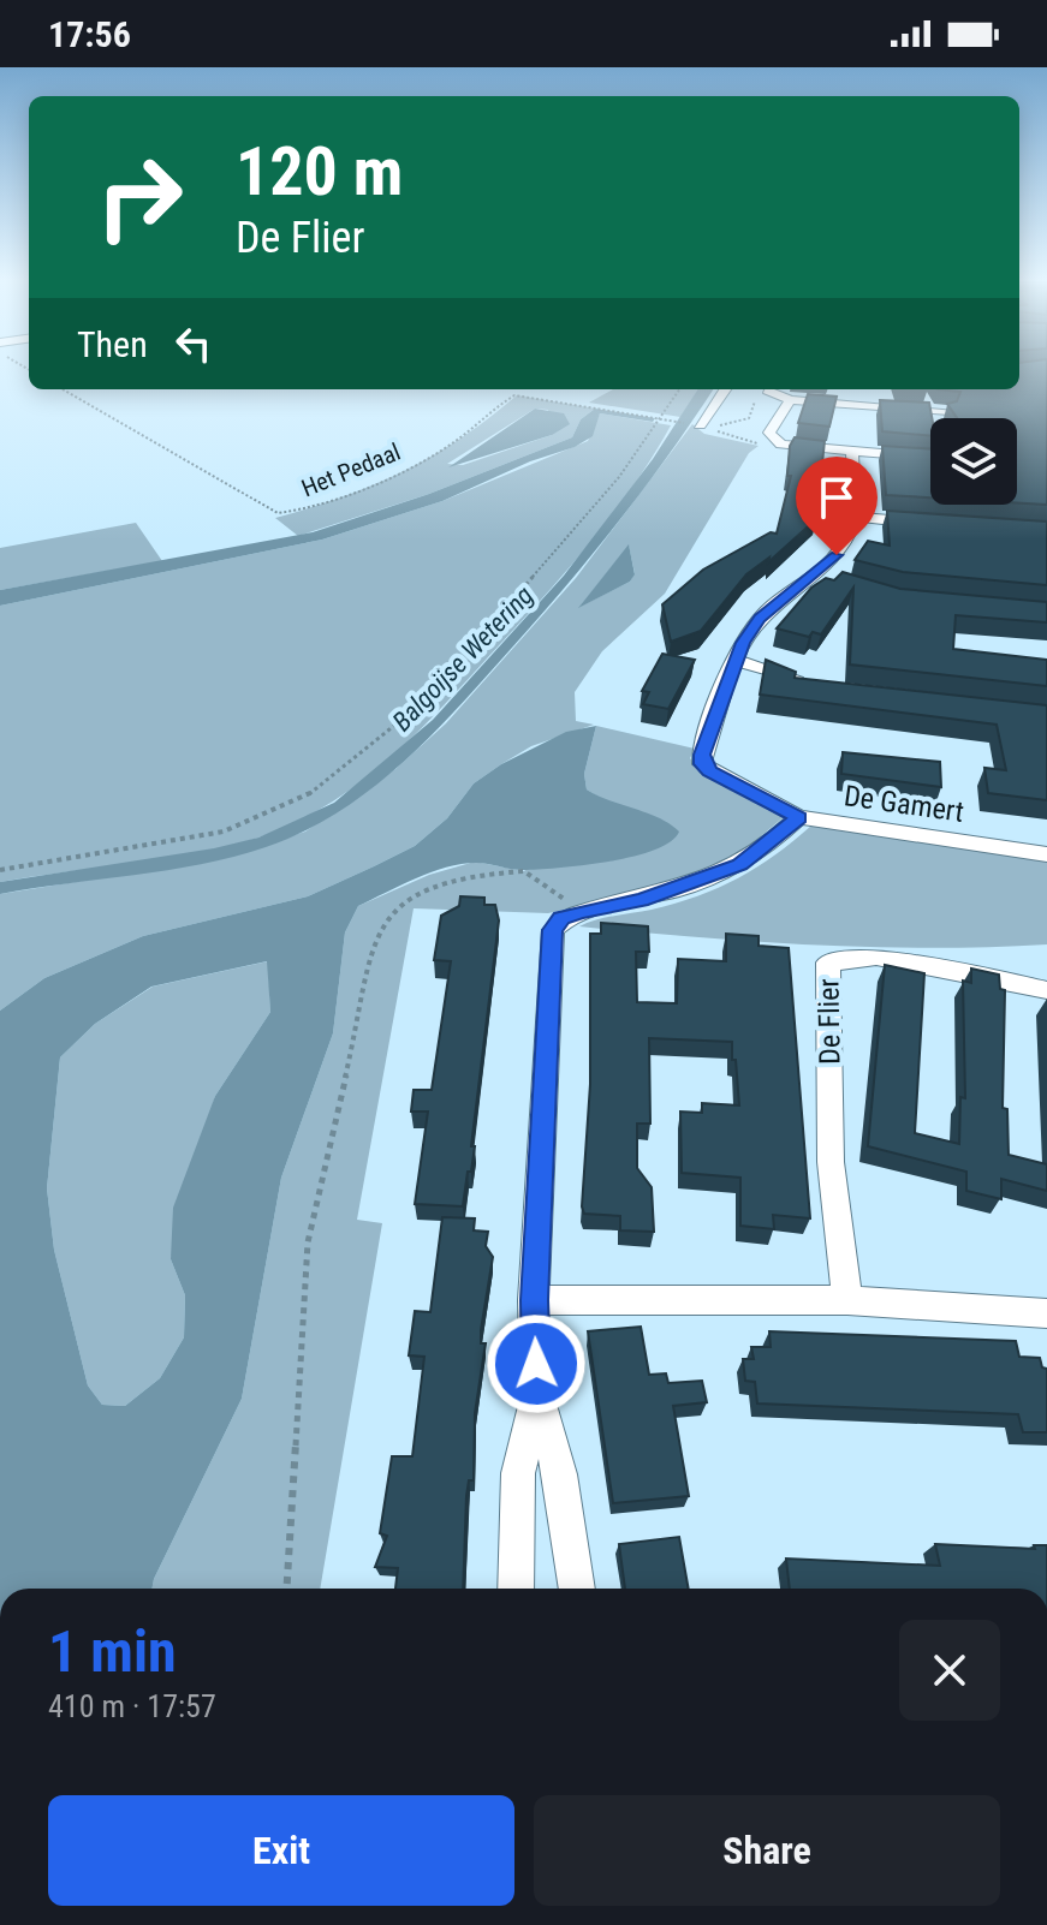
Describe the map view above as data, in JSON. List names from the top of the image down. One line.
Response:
{"streets":{"street":["De Gamert","De Flier"],"path":["Het Pedaal"]},"water":["Balgoijse Wetering"],"page":{"status":"17:56","turn":["120 m","De Flier"],"then":"Then","heading":["1 min","410 m · 17:57"],"buttons":["Exit","Share"]}}
